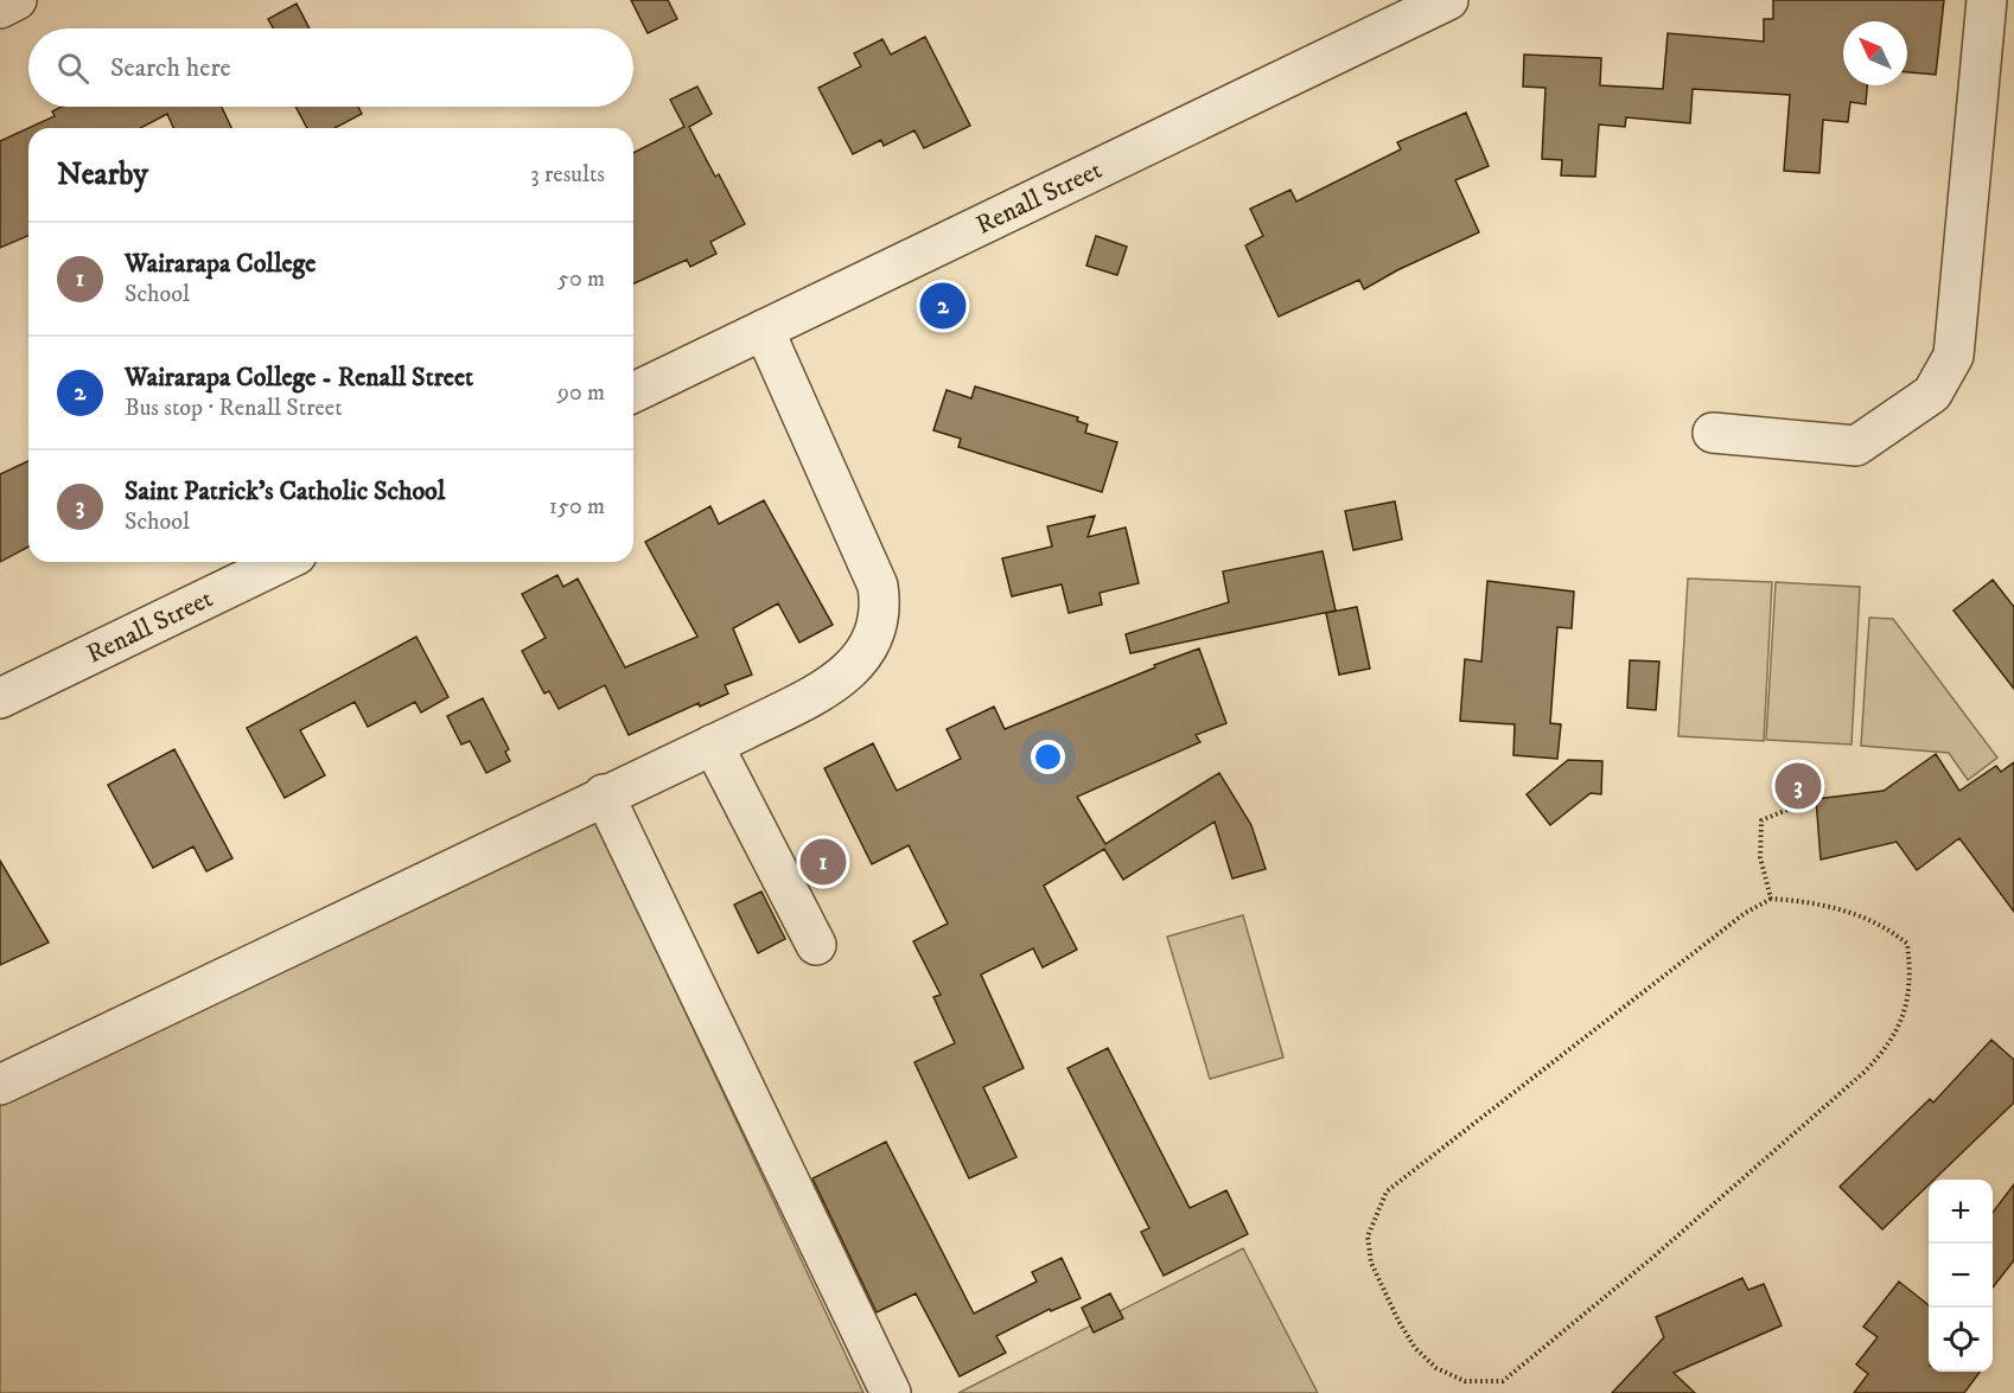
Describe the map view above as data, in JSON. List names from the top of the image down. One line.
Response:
{"streets":{"street":["Renall Street"]},"north":"top left","page":{"search":"Search here","heading":["Nearby","3 results"],"list":[{"mark":"1","name":"Wairarapa College","note":"School","value":"50 m"},{"mark":"2","name":"Wairarapa College - Renall Street","note":"Bus stop · Renall Street","value":"90 m"},{"mark":"3","name":"Saint Patrick's Catholic School","note":"School","value":"150 m"}],"pins":["2","3","1"],"map_buttons":["+","−"]}}
